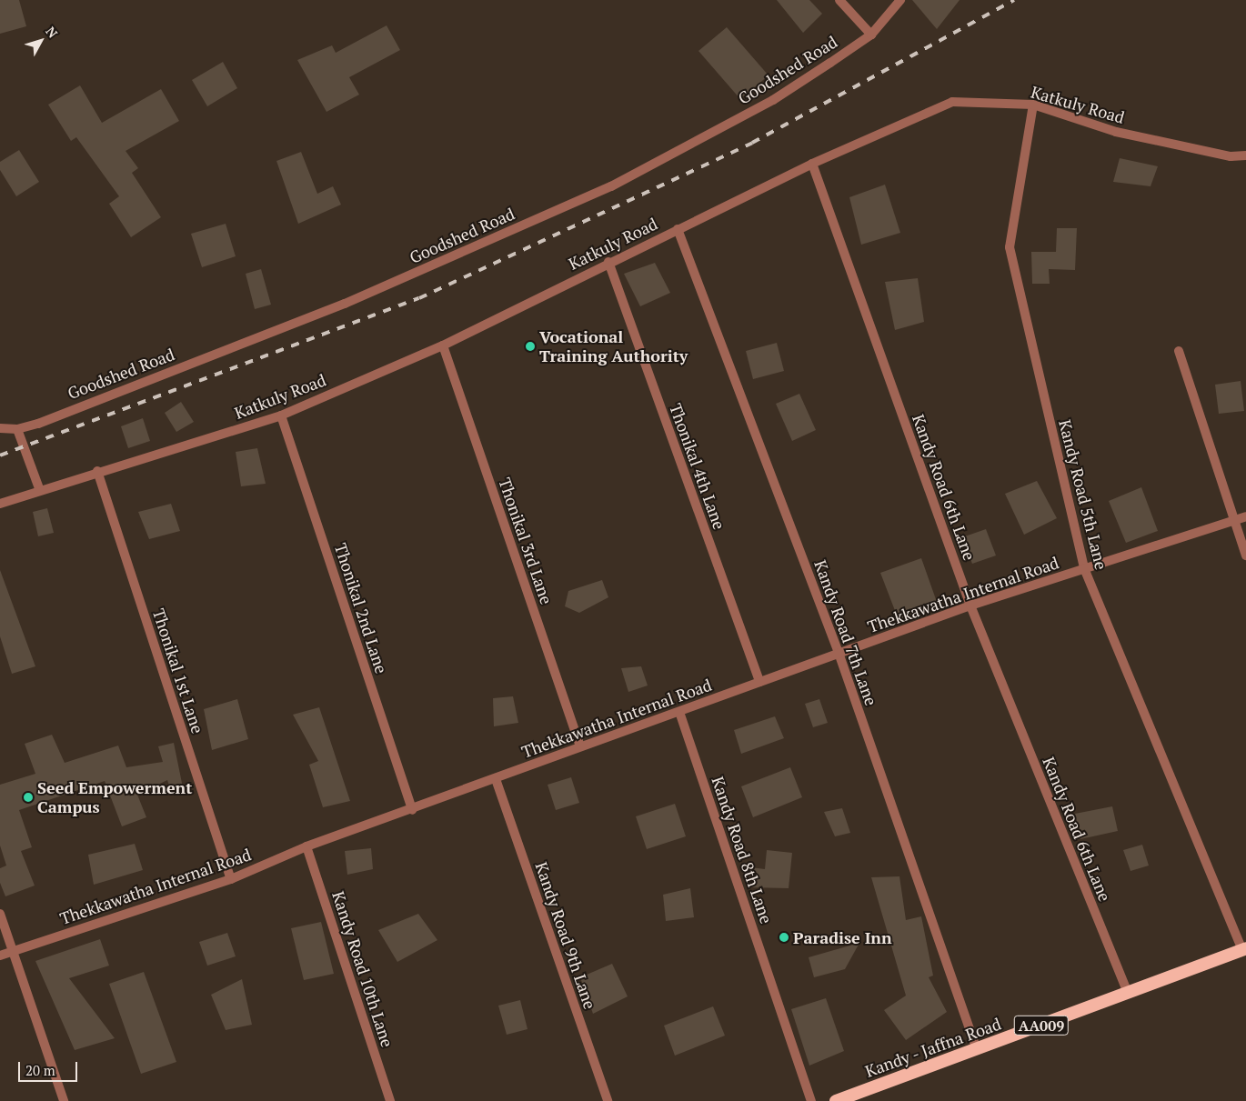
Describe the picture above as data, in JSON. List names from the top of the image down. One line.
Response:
{"streets":{"highway":["AA009","Kandy - Jaffna Road"],"street":["Goodshed Road","Katkuly Road","Thonikal 4th Lane","Kandy Road 6th Lane","Kandy Road 5th Lane","Thonikal 3rd Lane","Thekkawatha Internal Road","Thonikal 2nd Lane","Kandy Road 7th Lane","Thonikal 1st Lane","Kandy Road 8th Lane","Kandy Road 9th Lane","Kandy Road 10th Lane"]},"crossings":[["Katkuly Road","Thonikal 4th Lane"],["Katkuly Road","Kandy Road 6th Lane"],["Katkuly Road","Kandy Road 5th Lane"],["Katkuly Road","Thonikal 3rd Lane"],["Katkuly Road","Thonikal 2nd Lane"],["Katkuly Road","Kandy Road 7th Lane"],["Katkuly Road","Thonikal 1st Lane"],["Thonikal 4th Lane","Thekkawatha Internal Road"],["Kandy Road 6th Lane","Thekkawatha Internal Road"],["Kandy Road 6th Lane","Kandy - Jaffna Road"],["Kandy Road 5th Lane","Thekkawatha Internal Road"],["Kandy Road 5th Lane","Kandy - Jaffna Road"],["Thonikal 3rd Lane","Thekkawatha Internal Road"],["Thekkawatha Internal Road","Thonikal 2nd Lane"],["Thekkawatha Internal Road","Kandy Road 7th Lane"],["Thekkawatha Internal Road","Thonikal 1st Lane"],["Thekkawatha Internal Road","Kandy Road 8th Lane"],["Thekkawatha Internal Road","Kandy Road 9th Lane"],["Thekkawatha Internal Road","Kandy Road 10th Lane"],["Kandy Road 7th Lane","Kandy - Jaffna Road"]],"places":["Vocational Training Authority","Seed Empowerment Campus","Paradise Inn"],"scale_bar":"20 m","north":"top right"}
